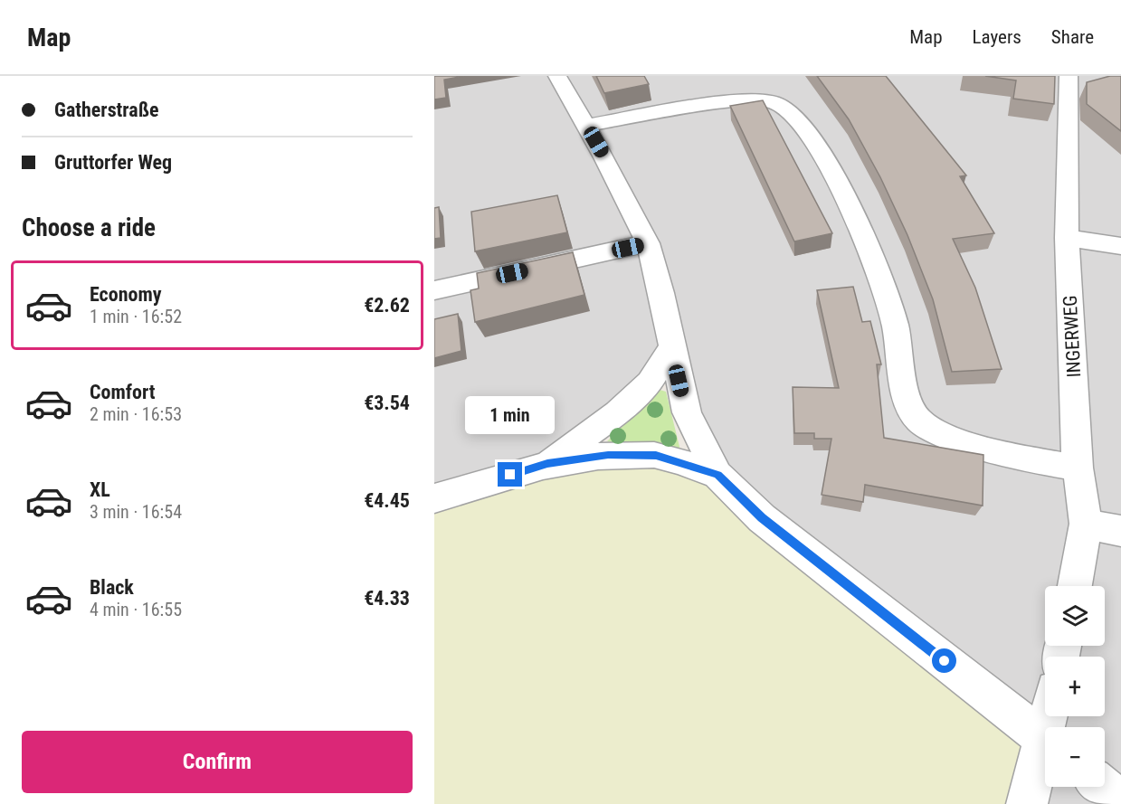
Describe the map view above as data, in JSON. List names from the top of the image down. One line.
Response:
{"streets":{"street":["INGERWEG"]},"page":{"header":"Map","nav":["Map","Layers","Share"],"banner":["Gatherstraße","Gruttorfer Weg"],"heading":"Choose a ride","list":[{"name":"Economy","note":"1 min · 16:52","value":"€2.62"},{"name":"Comfort","note":"2 min · 16:53","value":"€3.54"},{"name":"XL","note":"3 min · 16:54","value":"€4.45"},{"name":"Black","note":"4 min · 16:55","value":"€4.33"}],"bubble":"1 min","map_buttons":["+","−"],"buttons":"Confirm"}}
